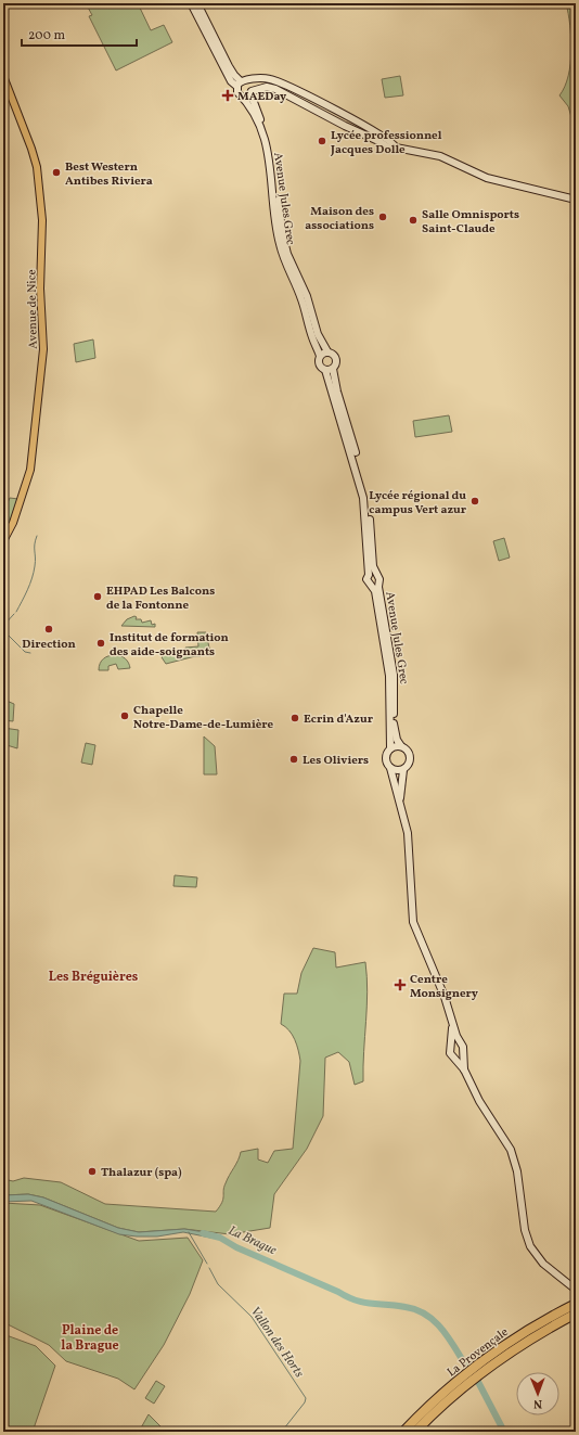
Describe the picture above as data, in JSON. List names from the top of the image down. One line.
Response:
{"streets":{"highway":["La Provençale"],"main road":["Avenue de Nice"],"street":["Avenue Jules Grec"]},"districts":["Les Bréguières","Plaine de la Brague"],"water":["La Brague","Vallon des Horts"],"places":{"health":["MAEDay","Centre Monsignery"],"other":["Lycée professionnel Jacques Dolle","Best Western Antibes Riviera","Maison des associations","Salle Omnisports Saint-Claude","Lycée régional du campus Vert azur","EHPAD Les Balcons de la Fontonne","Direction","Institut de formation des aide-soignants","Chapelle Notre-Dame-de-Lumière","Ecrin d'Azur","Les Oliviers","Thalazur (spa)"]},"scale_bar":"200 m","north":"bottom"}
